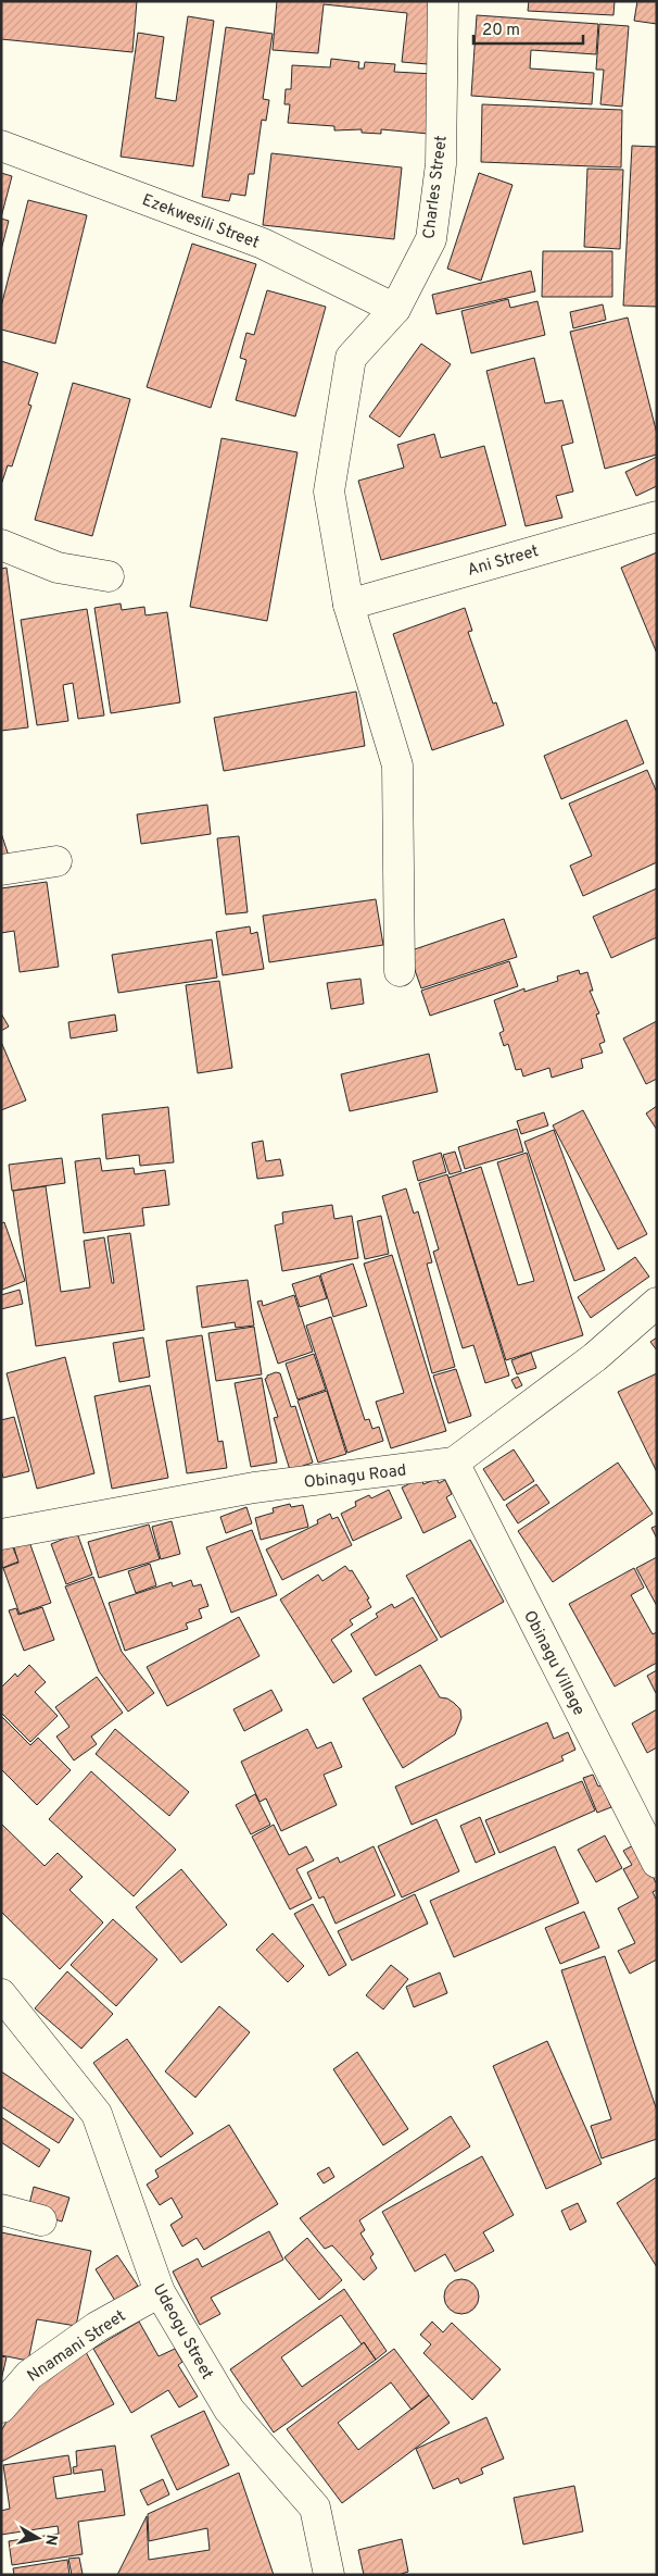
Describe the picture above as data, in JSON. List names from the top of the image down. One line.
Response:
{"streets":{"street":["Charles Street","Ezekwesili Street","Ani Street","Obinagu Road","Obinagu Village","Udeogu Street","Nnamani Street"]},"crossings":[["Charles Street","Ezekwesili Street"],["Charles Street","Ani Street"],["Obinagu Road","Obinagu Village"],["Udeogu Street","Nnamani Street"]],"scale_bar":"20 m","north":"right"}
